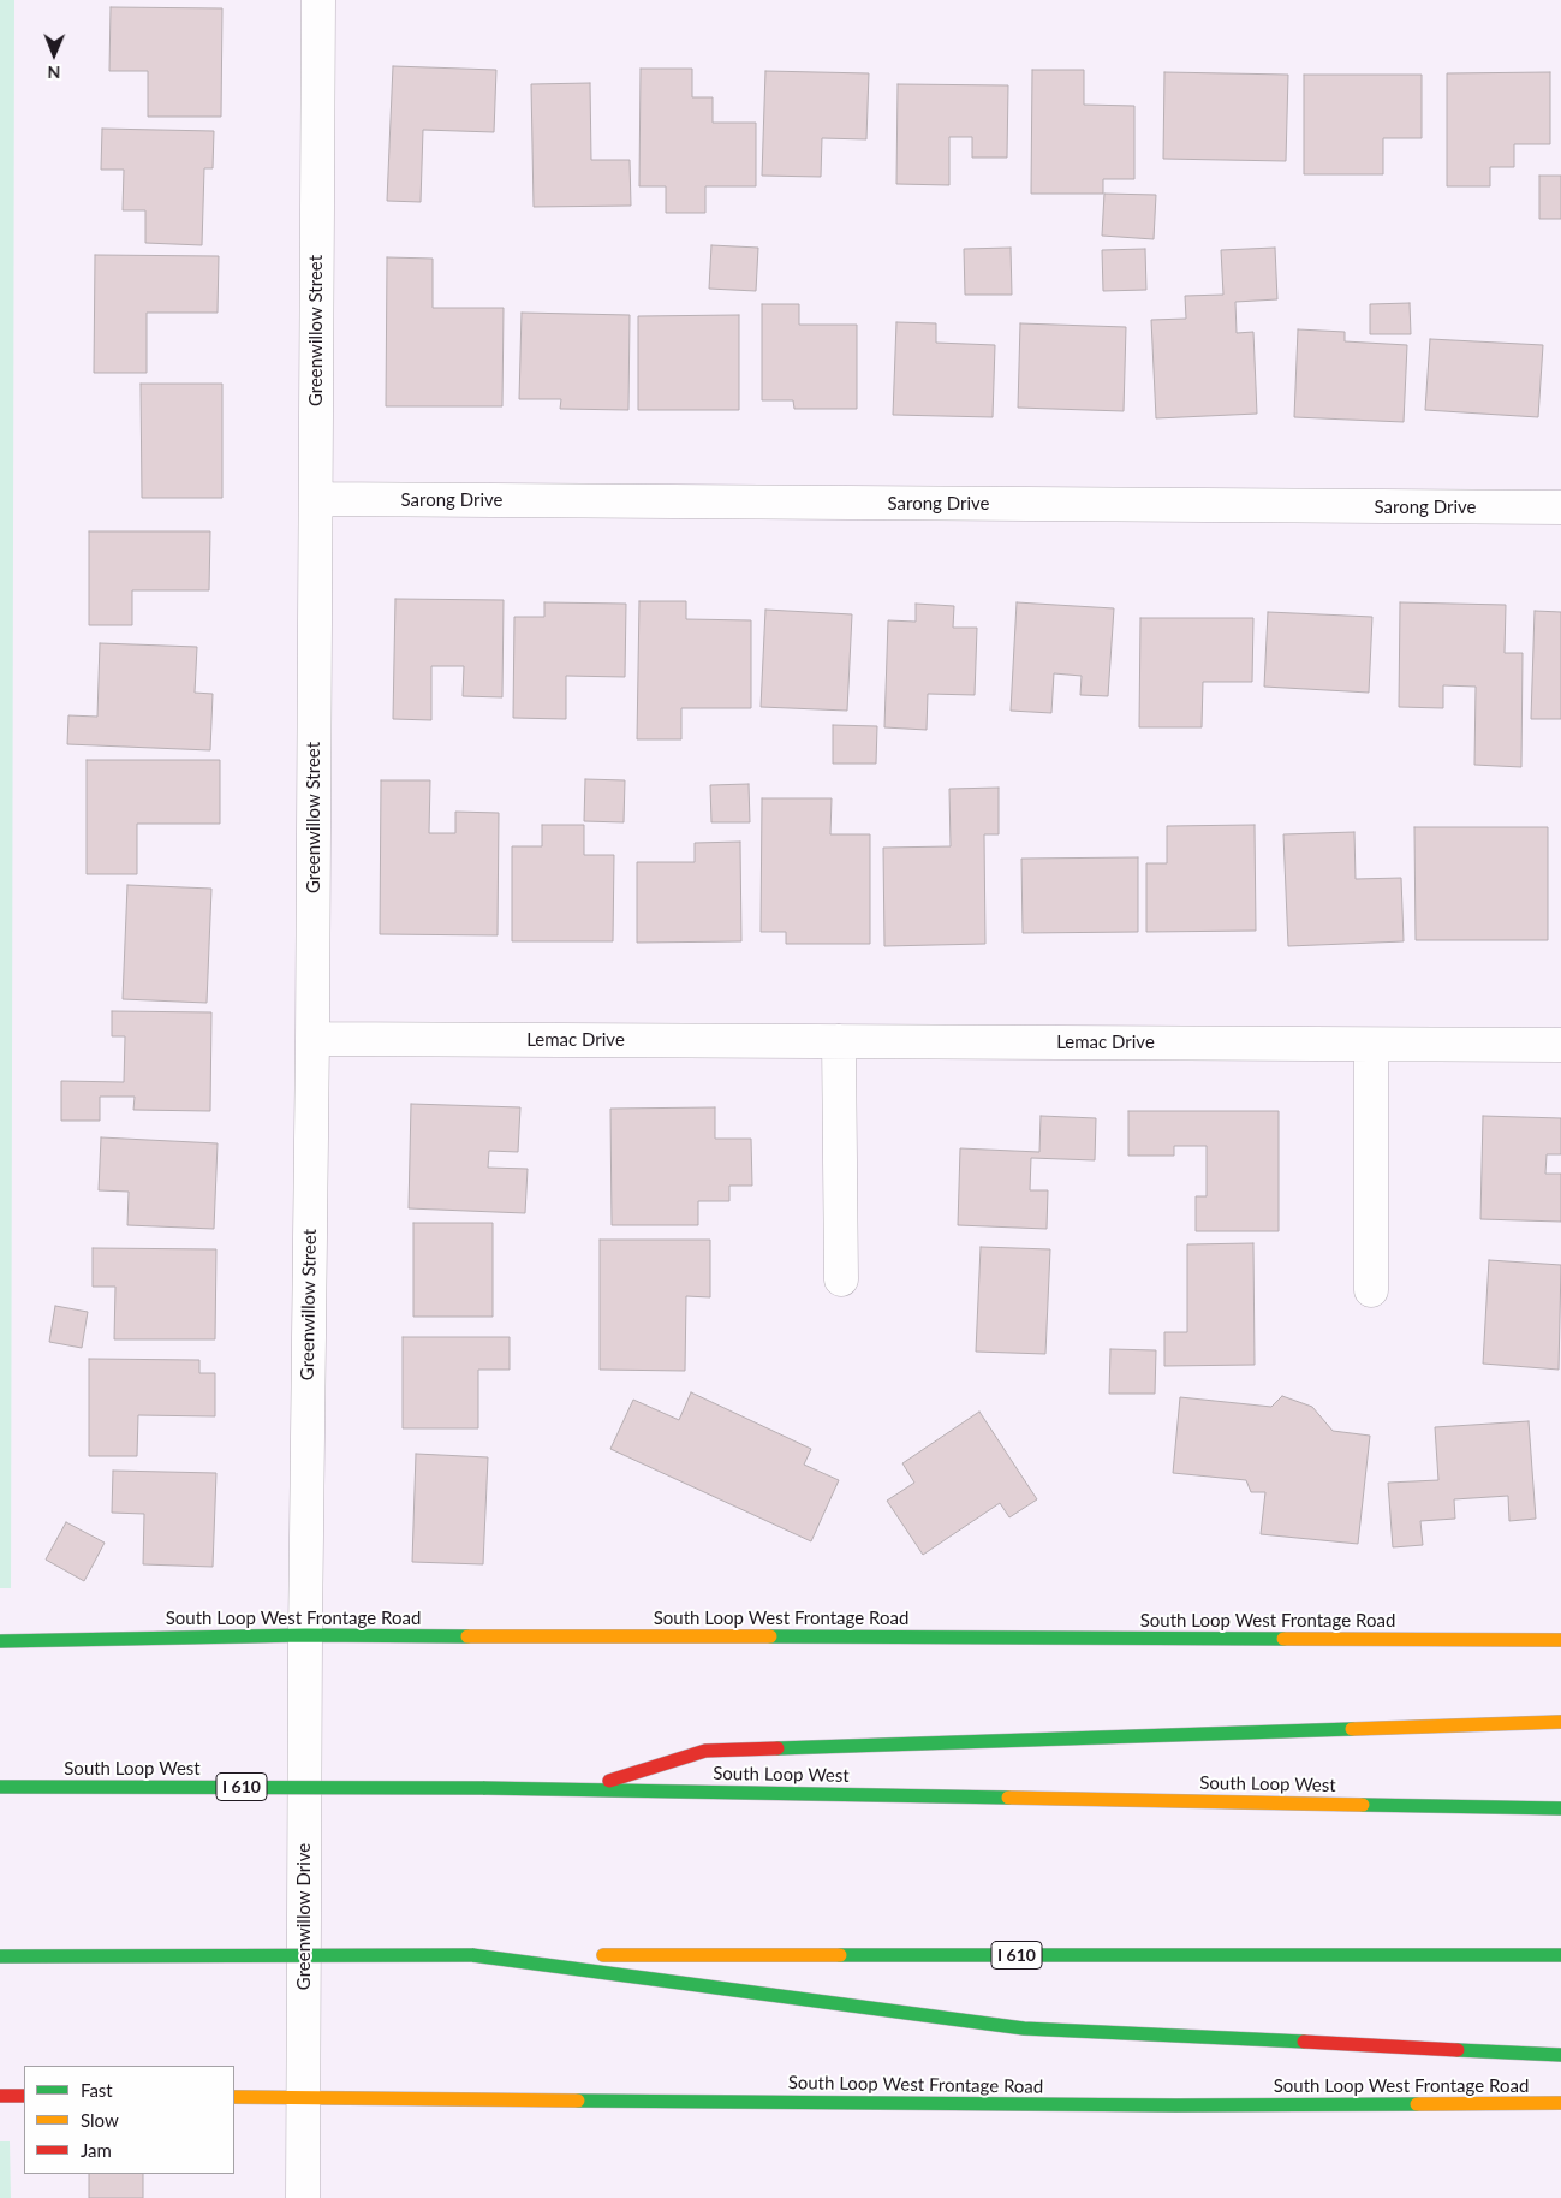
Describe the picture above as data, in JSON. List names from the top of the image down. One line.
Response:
{"streets":{"main road":["South Loop West Frontage Road","South Loop West","I 610"],"street":["Greenwillow Street","Sarong Drive","Lemac Drive","Greenwillow Drive"]},"crossings":[["Greenwillow Street","Sarong Drive"],["Greenwillow Street","Lemac Drive"],["Greenwillow Street","South Loop West Frontage Road"],["Greenwillow Street","Greenwillow Drive"],["South Loop West Frontage Road","Greenwillow Drive"]],"legend":["Fast","Slow","Jam"],"north":"bottom"}
